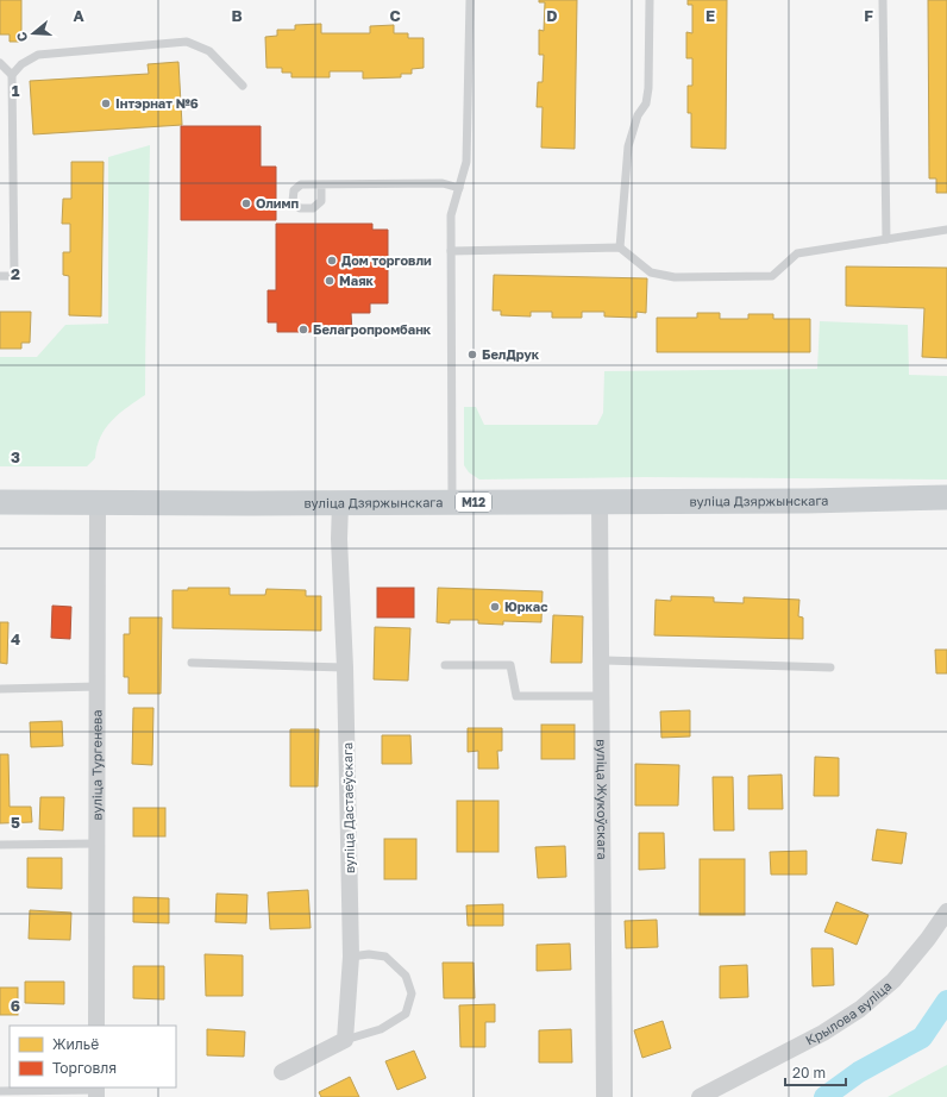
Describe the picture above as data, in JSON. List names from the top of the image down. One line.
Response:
{"streets":{"main road":["вуліца Дзяржынскага","М12"],"street":["вуліца Тургенева","вуліца Жукоўскага","вуліца Дастаеўскага","Крылова вуліца"]},"crossings":[["вуліца Дзяржынскага","вуліца Тургенева"],["вуліца Дзяржынскага","вуліца Жукоўскага"],["вуліца Дзяржынскага","вуліца Дастаеўскага"]],"places":["Інтэрнат №6","Олимп","Дом торговли","Маяк","Белагропромбанк","БелДрук","Юркас"],"legend":["Жильё","Торговля"],"scale_bar":"20 m","north":"left","grid":{"columns":["A","B","C","D","E","F"],"rows":["1","2","3","4","5","6"]}}
